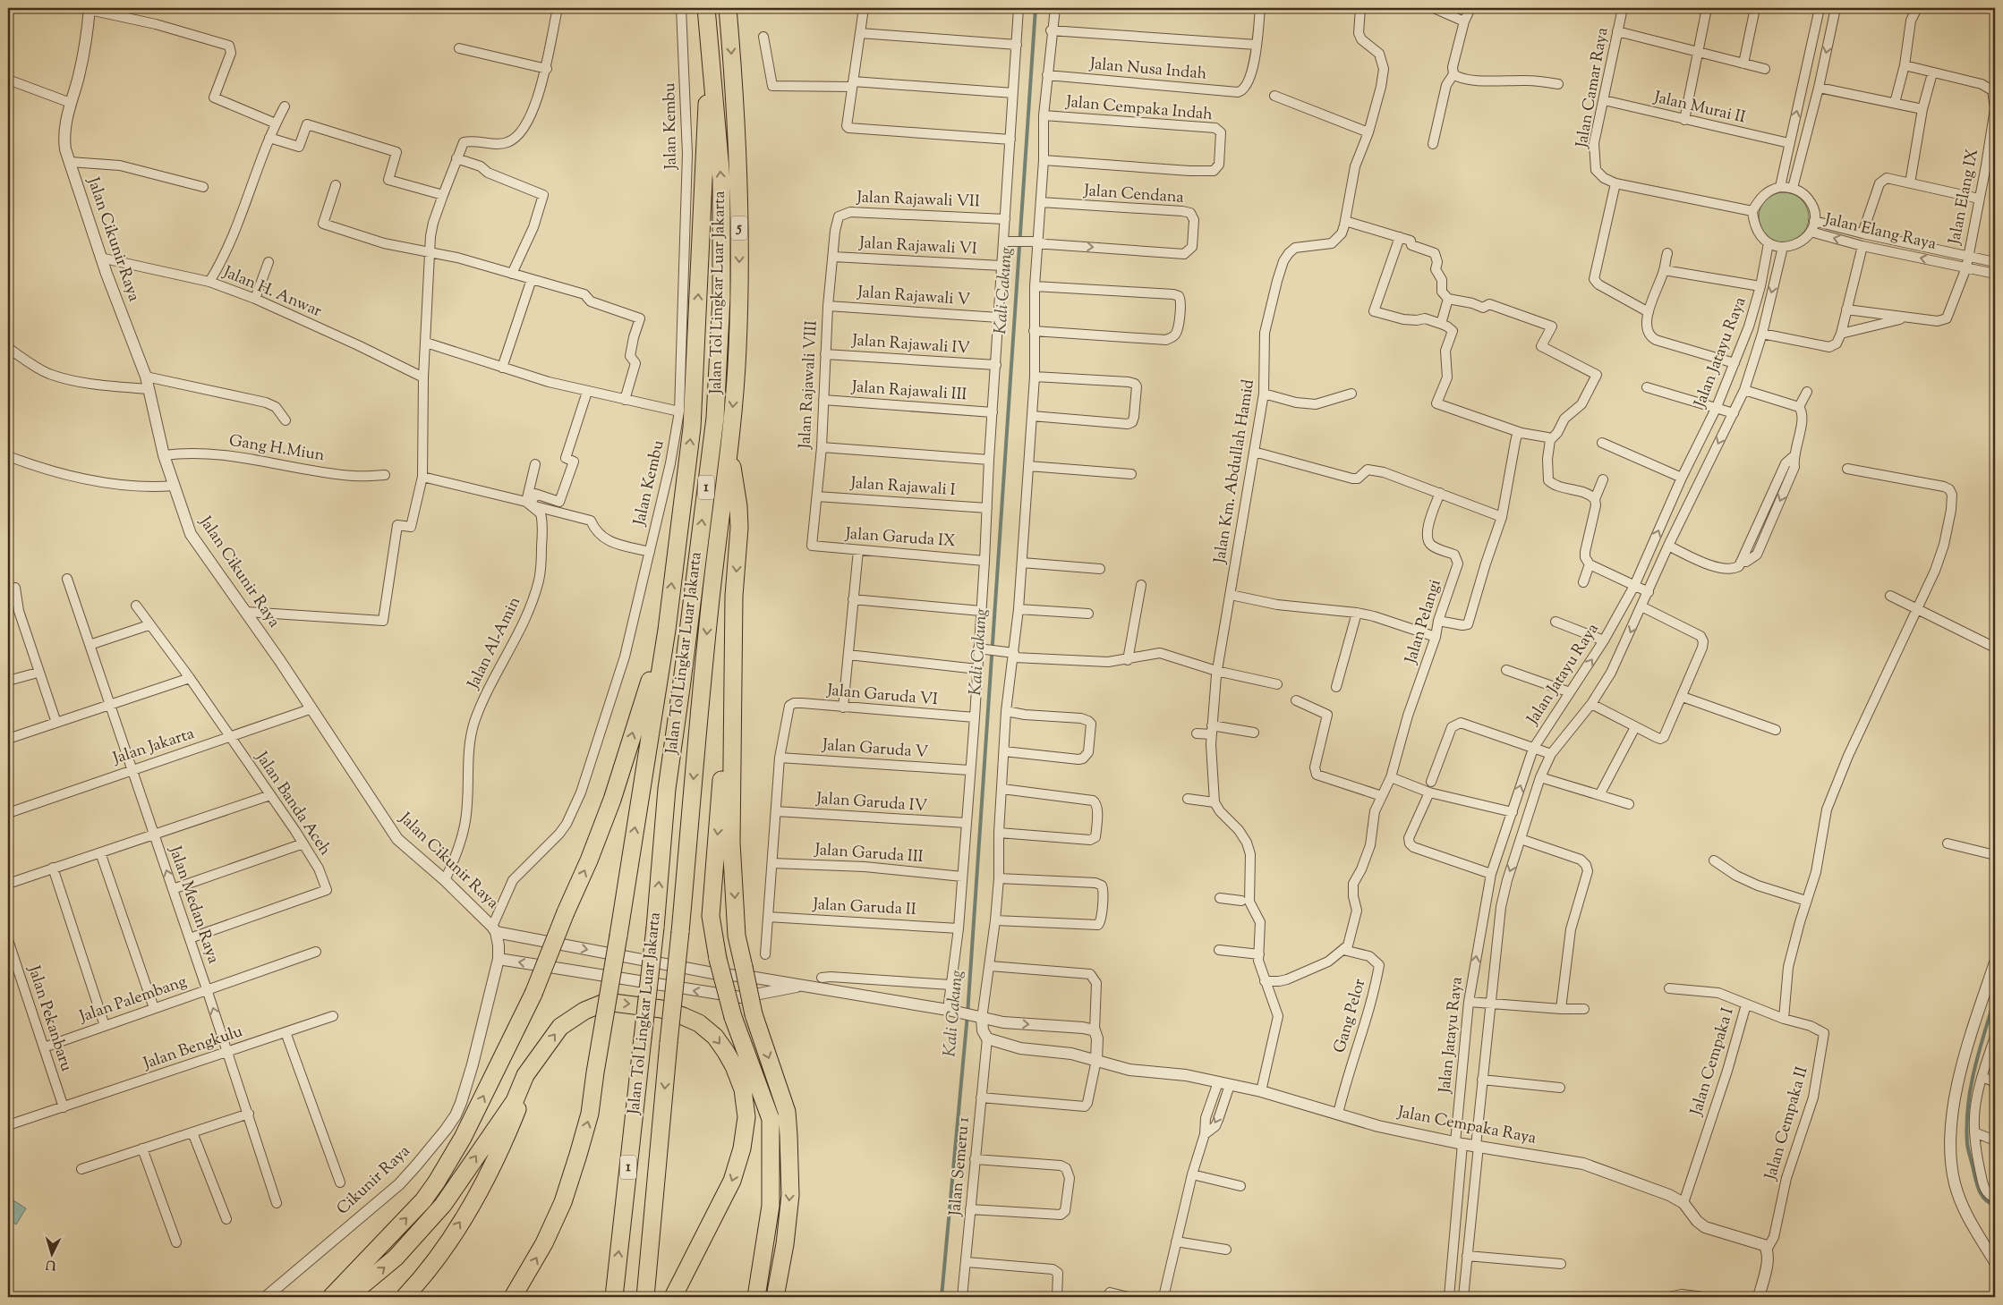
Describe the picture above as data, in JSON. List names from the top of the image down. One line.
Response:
{"streets":{"highway":["5","Jalan Tol Lingkar Luar Jakarta","1"],"street":["Jalan Nusa Indah","Jalan Camar Raya","Jalan Murai II","Jalan Cempaka Indah","Jalan Kembu","Jalan Cendana","Jalan Elang IX","Jalan Rajawali VII","Jalan Elang Raya","Jalan Cikunir Raya","Jalan Rajawali VI","Jalan H. Anwar","Jalan Rajawali V","Jalan Rajawali IV","Jalan Jatayu Raya","Jalan Rajawali VIII","Jalan Rajawali III","Gang H.Miun","Jalan Km. Abdullah Hamid","Jalan Rajawali I","Jalan Garuda IX","Jalan Pelangi","Jalan Al-Amin","Jalan Garuda VI","Jalan Jakarta","Jalan Garuda V","Jalan Garuda IV","Jalan Banda Aceh","Jalan Garuda III","Jalan Medan Raya","Jalan Garuda II","Jalan Palembang","Gang Pelor","Jalan Pekanbaru","Jalan Bengkulu","Jalan Cempaka I","Jalan Cempaka II","Jalan Cempaka Raya","Jalan Semeru 1","Cikunir Raya"]},"crossings":[["Jalan Camar Raya","Jalan Murai II"],["Jalan Camar Raya","Jalan Elang Raya"],["Jalan Camar Raya","Jalan Jatayu Raya"],["Jalan Kembu","Jalan Cikunir Raya"],["Jalan Elang IX","Jalan Elang Raya"],["Jalan Rajawali VII","Jalan Rajawali VIII"],["Jalan Elang Raya","Jalan Jatayu Raya"],["Jalan Cikunir Raya","Jalan H. Anwar"],["Jalan Cikunir Raya","Gang H.Miun"],["Jalan Cikunir Raya","Jalan Al-Amin"],["Jalan Cikunir Raya","Jalan Jakarta"],["Jalan Cikunir Raya","Cikunir Raya"],["Jalan Rajawali VI","Jalan Rajawali VIII"],["Jalan Rajawali V","Jalan Rajawali VIII"],["Jalan Rajawali IV","Jalan Rajawali VIII"],["Jalan Jatayu Raya","Jalan Cempaka Raya"],["Jalan Rajawali VIII","Jalan Rajawali III"],["Jalan Rajawali VIII","Jalan Rajawali I"],["Jalan Rajawali VIII","Jalan Garuda IX"],["Jalan Pelangi","Gang Pelor"],["Jalan Garuda VI","Jalan Garuda V"],["Jalan Jakarta","Jalan Banda Aceh"],["Jalan Jakarta","Jalan Medan Raya"],["Jalan Banda Aceh","Jalan Medan Raya"],["Jalan Medan Raya","Jalan Palembang"],["Jalan Medan Raya","Jalan Bengkulu"],["Jalan Palembang","Jalan Pekanbaru"],["Gang Pelor","Jalan Cempaka Raya"],["Jalan Pekanbaru","Jalan Bengkulu"],["Jalan Cempaka I","Jalan Cempaka II"],["Jalan Cempaka I","Jalan Cempaka Raya"],["Jalan Cempaka II","Jalan Cempaka Raya"],["Jalan Cempaka Raya","Jalan Semeru 1"]],"water":["Kali Cakung"],"north":"bottom"}
